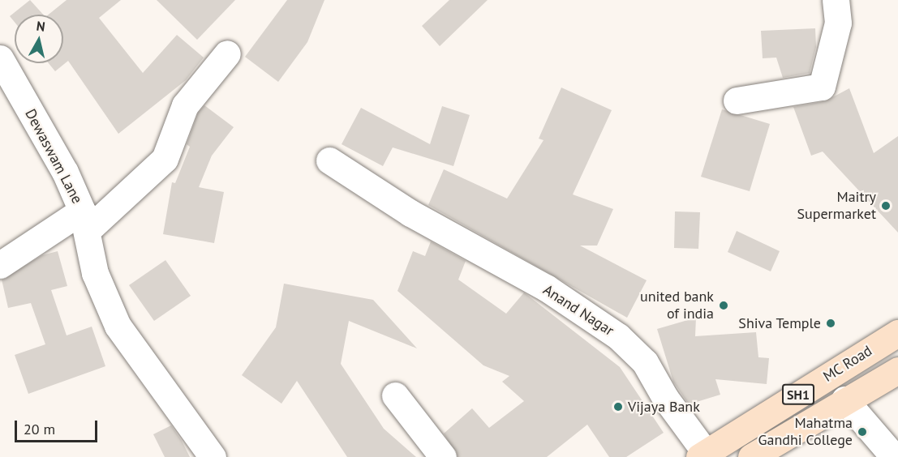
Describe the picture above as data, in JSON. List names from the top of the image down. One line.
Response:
{"streets":{"main road":["MC Road","SH1"],"street":["Dewaswam Lane","Anand Nagar"]},"crossings":[["Anand Nagar","MC Road"]],"places":["Maitry Supermarket","united bank of india","Shiva Temple","Vijaya Bank","Mahatma Gandhi College"],"scale_bar":"20 m","north":"top"}
